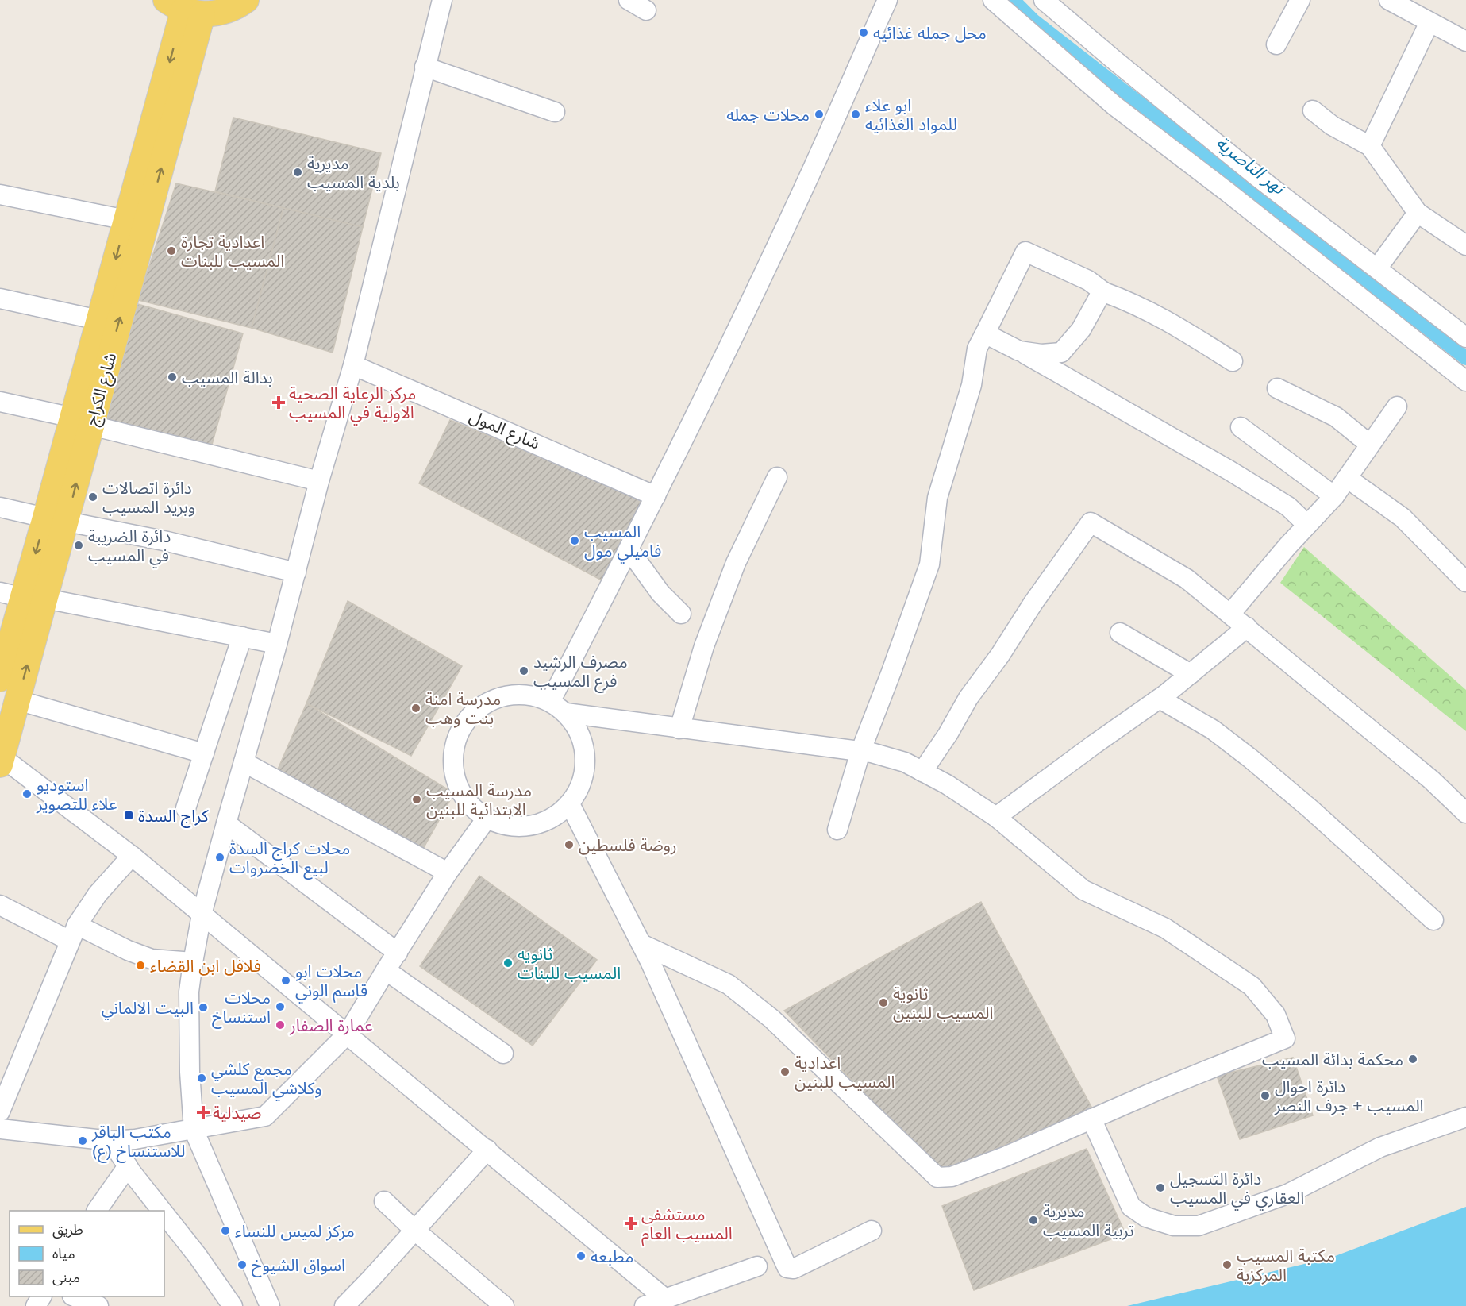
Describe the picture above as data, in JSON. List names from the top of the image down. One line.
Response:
{"streets":{"main road":["شارع الكراج"],"street":["شارع المول"]},"water":["نهر الناصرية"],"places":{"other":["محل جمله غذائيه","محلات جمله","ابو علاء للمواد الغذائيه","مديرية بلدية المسيب","اعدادية تجارة المسيب للبنات","بدالة المسيب","دائرة اتصالات وبريد المسيب","المسيب فاميلي مول","دائرة الضريبة في المسيب","مصرف الرشيد فرع المسيب","مدرسة امنة بنت وهب","استوديو علاء للتصوير","مدرسة المسيب الابتدائية للبنين","روضة فلسطين","محلات كراج السدة لبيع الخضروات","ثانويه المسيب للبنات","فلافل ابن القضاء","محلات ابو قاسم الوني","ثانوية المسيب للبنين","محلات استنساخ","البيت الالماني","عمارة الصفار","محكمة بدائة المسيب","اعدادية المسيب للبنين","مجمع كلشي وكلاشي المسيب","دائرة احوال المسيب + جرف النصر","مكتب الباقر (ع) للاستنساخ","دائرة التسجيل العقاري في المسيب","مديرية تربية المسيب","مركز لميس للنساء","مطبعه","اسواق الشيوخ","مكتبة المسيب المركزية"],"health":["مركز الرعاية الصحية الاولية في المسيب","صيدلية","مستشفى المسيب العام"],"transit":["كراج السدة"]},"legend":["طريق","مياه","مبنى"]}
